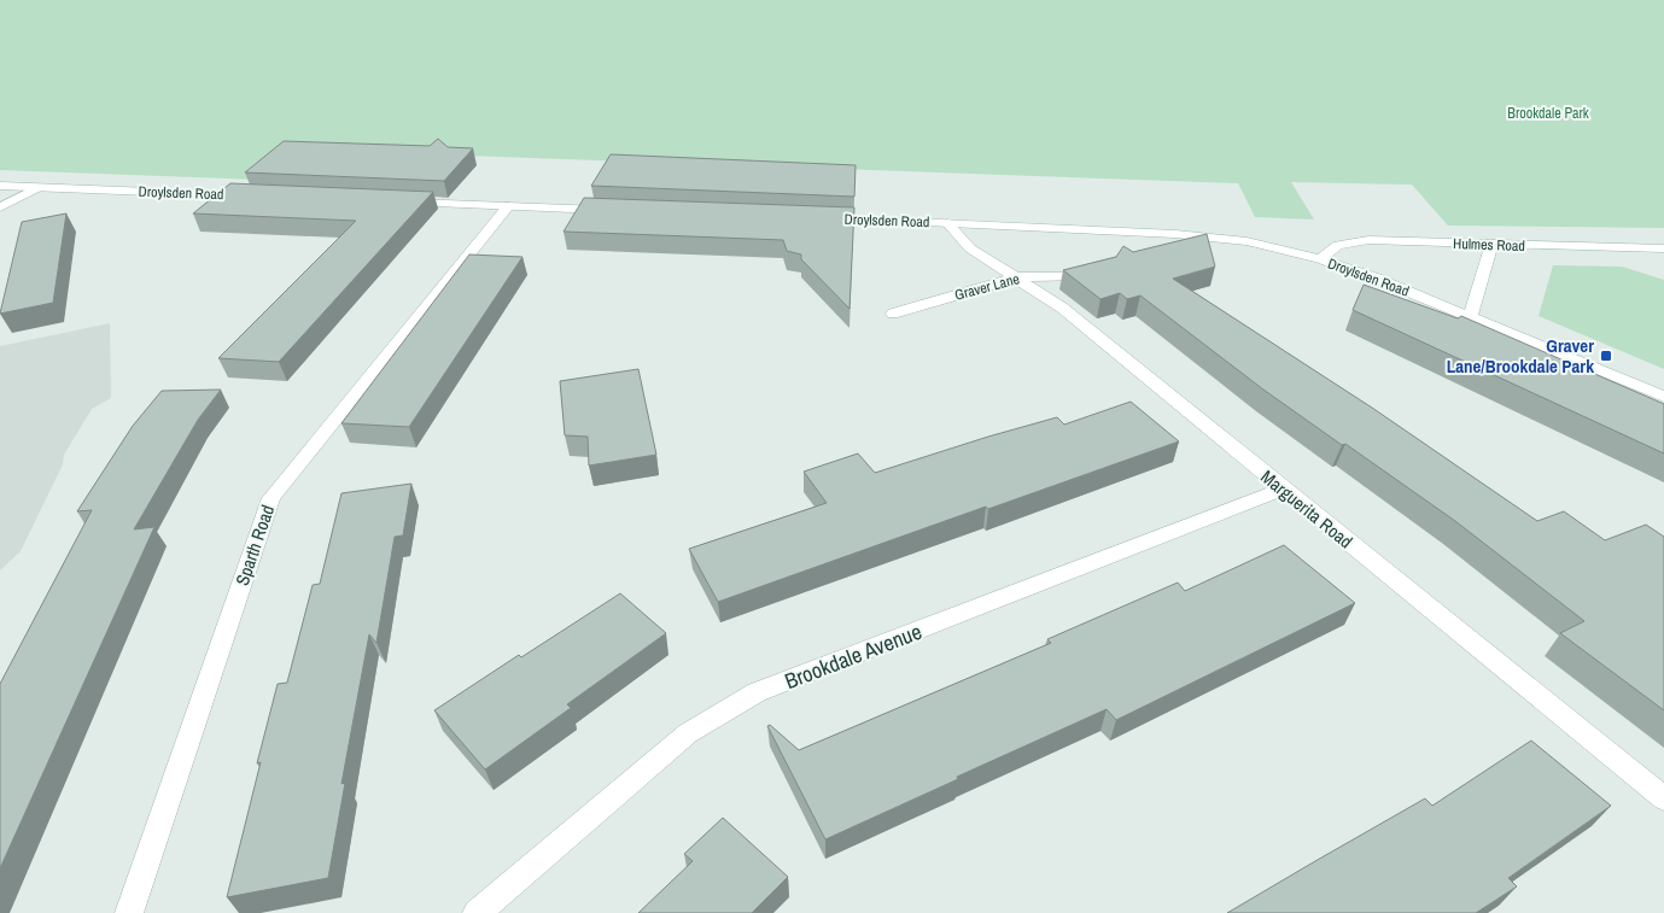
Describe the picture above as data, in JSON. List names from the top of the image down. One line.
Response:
{"streets":{"street":["Droylsden Road","Hulmes Road","Graver Lane","Marguerita Road","Sparth Road","Brookdale Avenue"]},"crossings":[["Droylsden Road","Hulmes Road"],["Droylsden Road","Marguerita Road"],["Graver Lane","Marguerita Road"],["Marguerita Road","Brookdale Avenue"]],"parks":["Brookdale Park"],"places":{"transit":["Graver Lane/Brookdale Park"]}}
